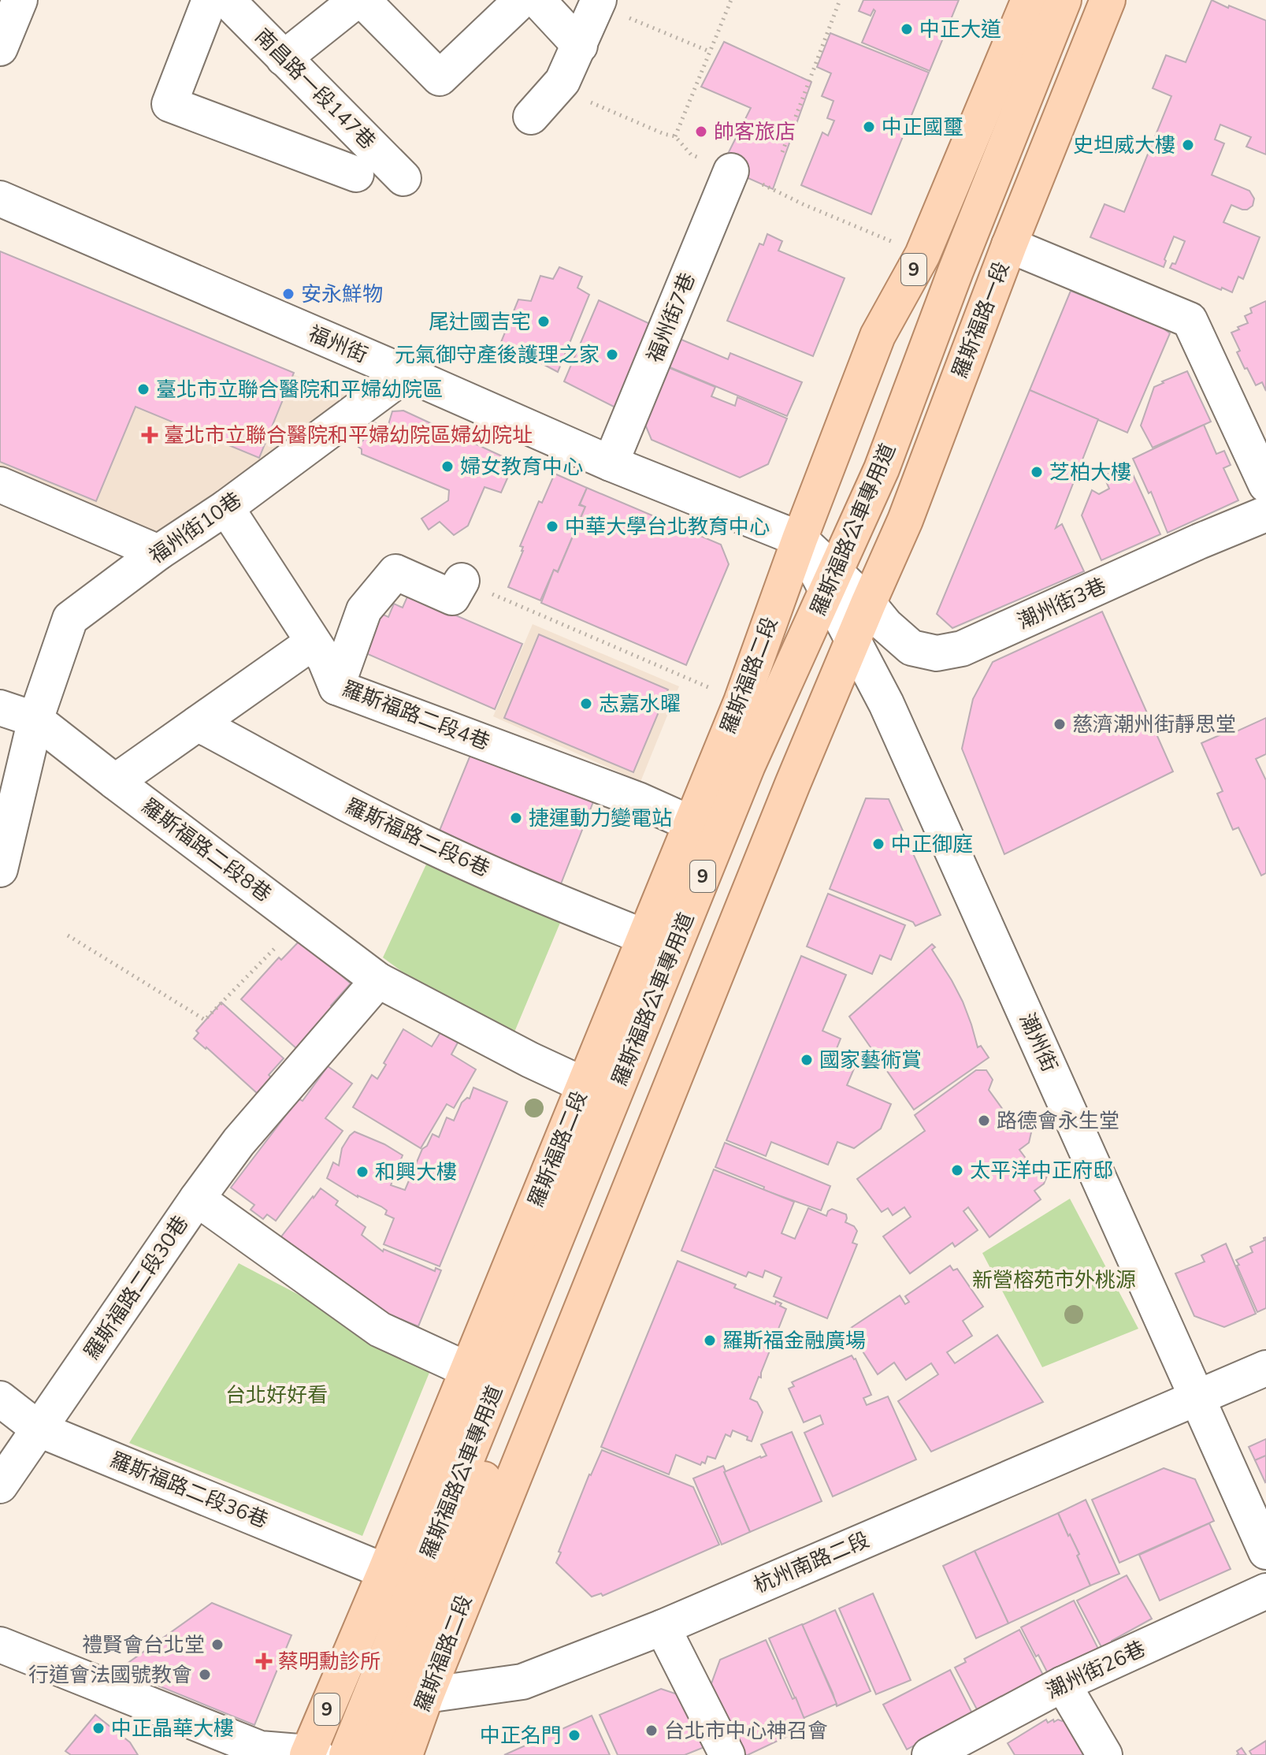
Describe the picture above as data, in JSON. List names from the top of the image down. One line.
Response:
{"streets":{"main road":["9","羅斯福路一段","羅斯福路公車專用道","羅斯福路二段"],"street":["南昌路一段147巷","福州街7巷","福州街","福州街10巷","潮州街3巷","羅斯福路二段4巷","羅斯福路二段6巷","羅斯福路二段8巷","潮州街","羅斯福路二段30巷","羅斯福路二段36巷","杭州南路二段","潮州街26巷"]},"crossings":[["9","福州街"],["9","羅斯福路二段"],["福州街7巷","福州街"],["羅斯福路一段","羅斯福路公車專用道"],["福州街","福州街10巷"],["福州街","羅斯福路公車專用道"],["福州街","潮州街3巷"],["福州街","羅斯福路二段"],["福州街","潮州街"],["福州街10巷","羅斯福路二段4巷"],["福州街10巷","羅斯福路二段8巷"],["羅斯福路公車專用道","潮州街3巷"],["羅斯福路公車專用道","羅斯福路二段"],["羅斯福路公車專用道","潮州街"],["羅斯福路公車專用道","杭州南路二段"],["潮州街3巷","羅斯福路二段"],["潮州街3巷","潮州街"],["羅斯福路二段","羅斯福路二段4巷"],["羅斯福路二段","羅斯福路二段6巷"],["羅斯福路二段","羅斯福路二段8巷"],["羅斯福路二段","潮州街"],["羅斯福路二段","羅斯福路二段30巷"],["羅斯福路二段","羅斯福路二段36巷"],["羅斯福路二段","杭州南路二段"],["潮州街","杭州南路二段"],["羅斯福路二段30巷","羅斯福路二段36巷"]],"parks":["新營榕苑市外桃源","台北好好看"],"places":{"other":["中正大道","中正國璽","帥客旅店","史坦威大樓","安永鮮物","尾辻國吉宅","元氣御守產後護理之家","臺北市立聯合醫院和平婦幼院區","婦女教育中心","芝柏大樓","中華大學台北教育中心","志嘉水曜","慈濟潮州街靜思堂","捷運動力變電站","中正御庭","國家藝術賞","路德會永生堂","太平洋中正府邸","和興大樓","羅斯福金融廣場","禮賢會台北堂","行道會法國號教會","中正晶華大樓","台北市中心神召會","中正名門"],"health":["臺北市立聯合醫院和平婦幼院區婦幼院址","蔡明勳診所"]}}
